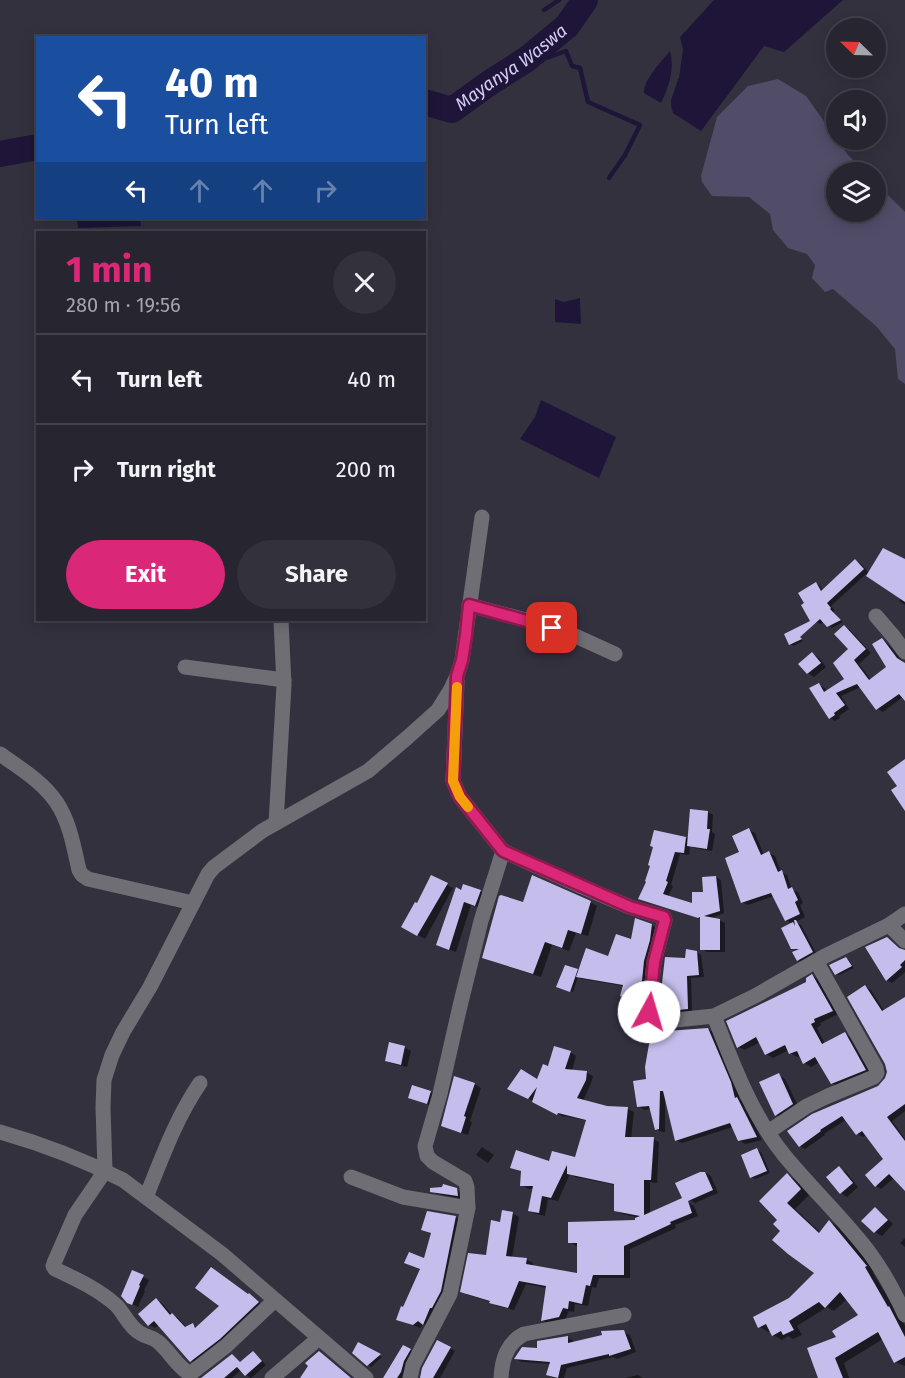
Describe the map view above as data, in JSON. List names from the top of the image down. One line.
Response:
{"water":["Mayanya Waswa"],"north":"top left","page":{"turn":["40 m","Turn left"],"heading":["1 min","280 m · 19:56"],"list":[{"name":"Turn left","value":"40 m"},{"name":"Turn right","value":"200 m"}],"buttons":["Exit","Share"]}}
